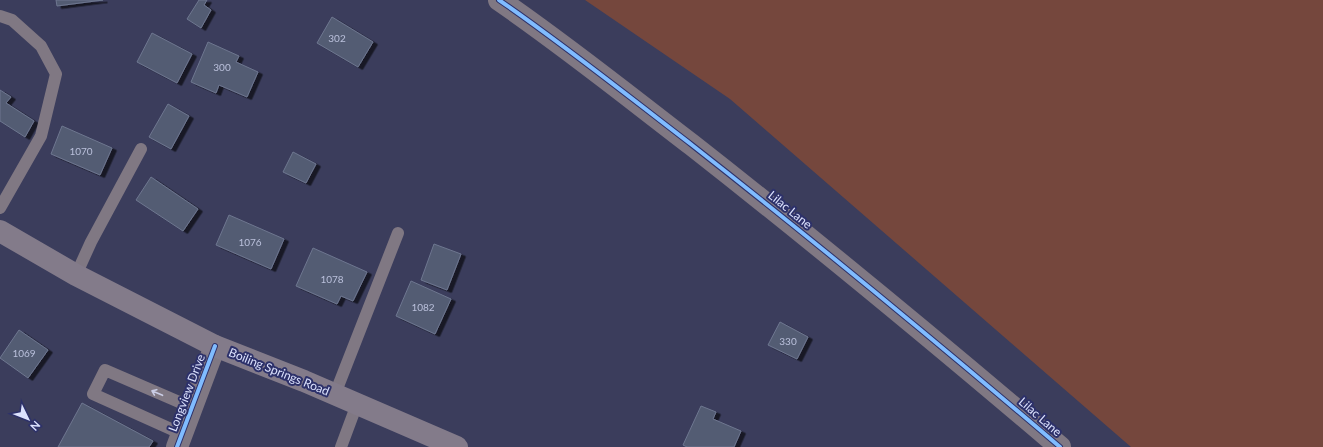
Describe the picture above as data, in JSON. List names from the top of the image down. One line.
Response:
{"streets":{"main road":["Boiling Springs Road"],"street":["Lilac Lane","Longview Drive"]},"crossings":[["Boiling Springs Road","Longview Drive"]],"house_numbers":["302","300","1070","1076","1078","1082","330","1069"],"north":"bottom right"}
